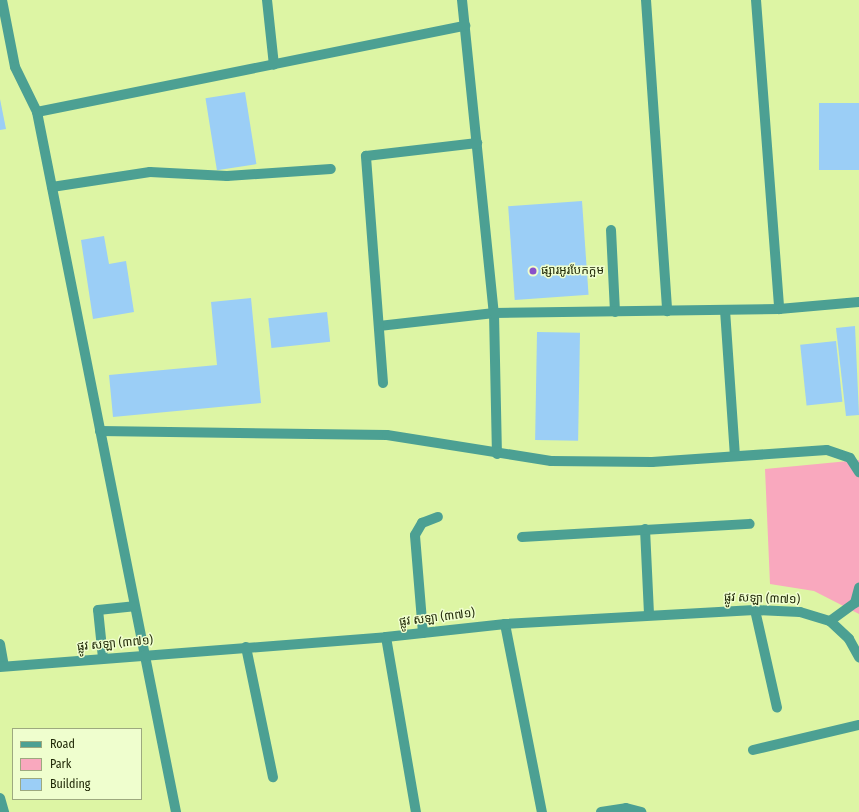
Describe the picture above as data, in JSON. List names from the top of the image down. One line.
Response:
{"streets":{"street":["ផ្លូវ សឡា (៣៧១)"]},"places":["ផ្សារអូរបែកក្អម"],"legend":["Road","Park","Building"]}
